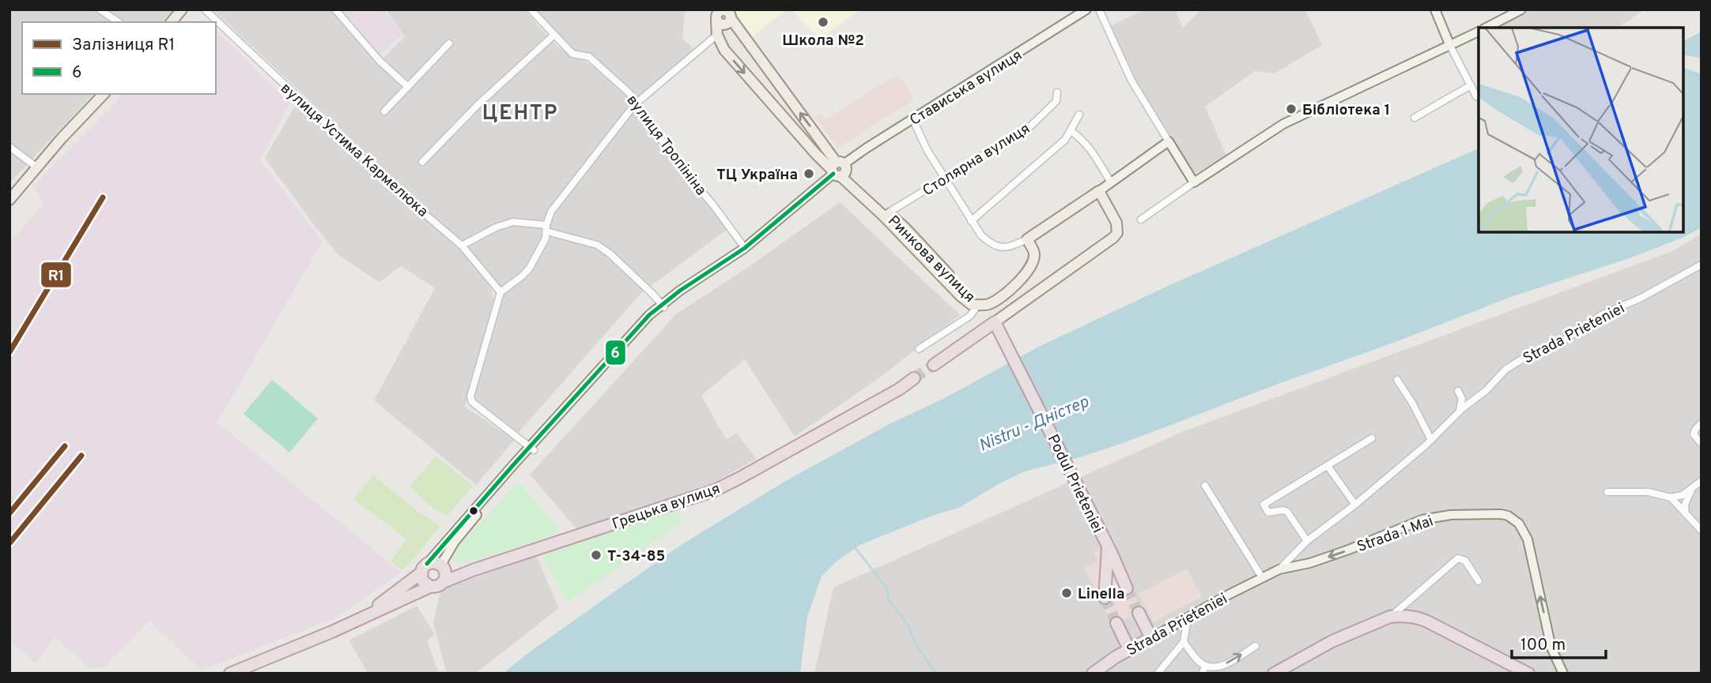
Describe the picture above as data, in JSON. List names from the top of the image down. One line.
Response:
{"streets":{"highway":["Strada Prieteniei","Podul Prieteniei","Грецька вулиця"],"main road":["Стависька вулиця","Ринкова вулиця","Strada 1 Mai"],"street":["вулиця Тропініна","вулиця Устима Кармелюка","Столярна вулиця"]},"crossings":[["Стависька вулиця","вулиця Тропініна"],["Стависька вулиця","Ринкова вулиця"],["Стависька вулиця","Грецька вулиця"],["Столярна вулиця","Ринкова вулиця"],["Strada Prieteniei","Strada 1 Mai"]],"districts":["ЦЕНТР"],"water":["Nistru - Дністер"],"places":["Школа №2","Бібліотека 1","ТЦ Україна","Т-34-85","Linella"],"lines":["transit line 6","rail line R1"],"legend":["Залізниця R1","6"],"scale_bar":"100 m"}
